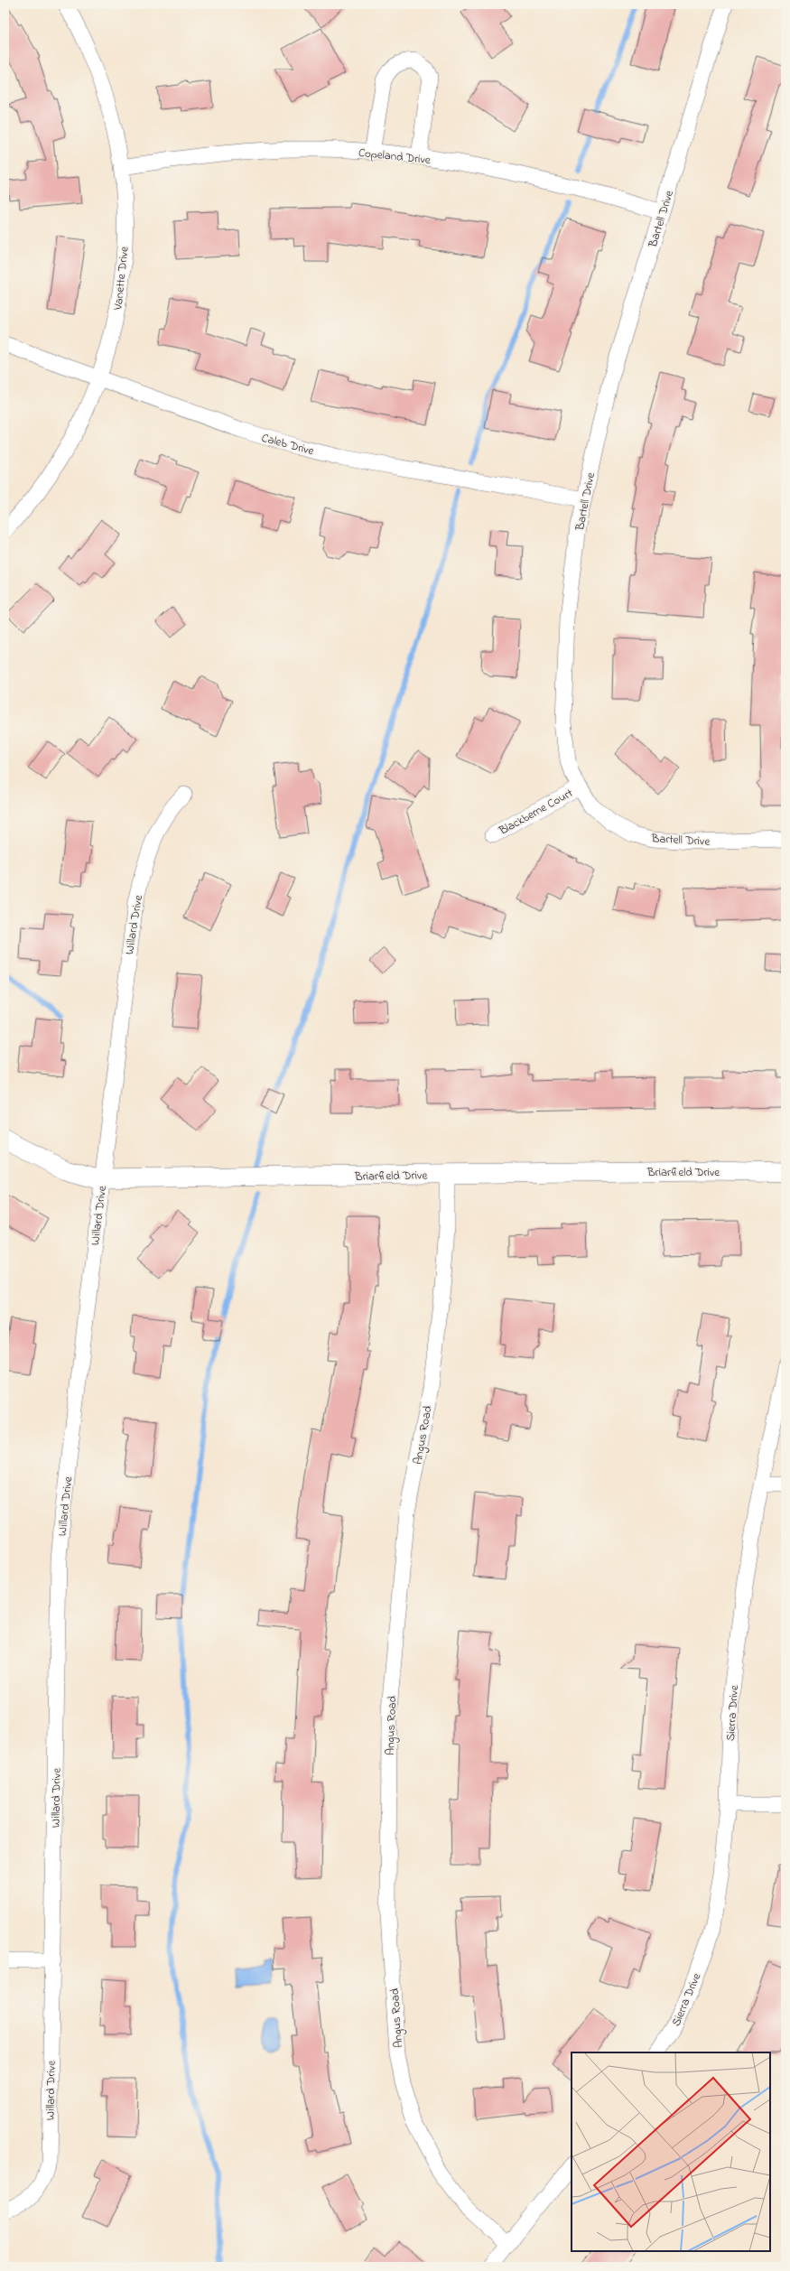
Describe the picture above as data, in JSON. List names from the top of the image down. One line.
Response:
{"streets":{"street":["Copeland Drive","Bartell Drive","Vanette Drive","Caleb Drive","Blackberne Court","Willard Drive","Briarfield Drive","Angus Road","Sierra Drive"]},"crossings":[["Copeland Drive","Bartell Drive"],["Copeland Drive","Vanette Drive"],["Bartell Drive","Caleb Drive"],["Bartell Drive","Blackberne Court"],["Vanette Drive","Caleb Drive"],["Willard Drive","Briarfield Drive"],["Briarfield Drive","Angus Road"]]}
